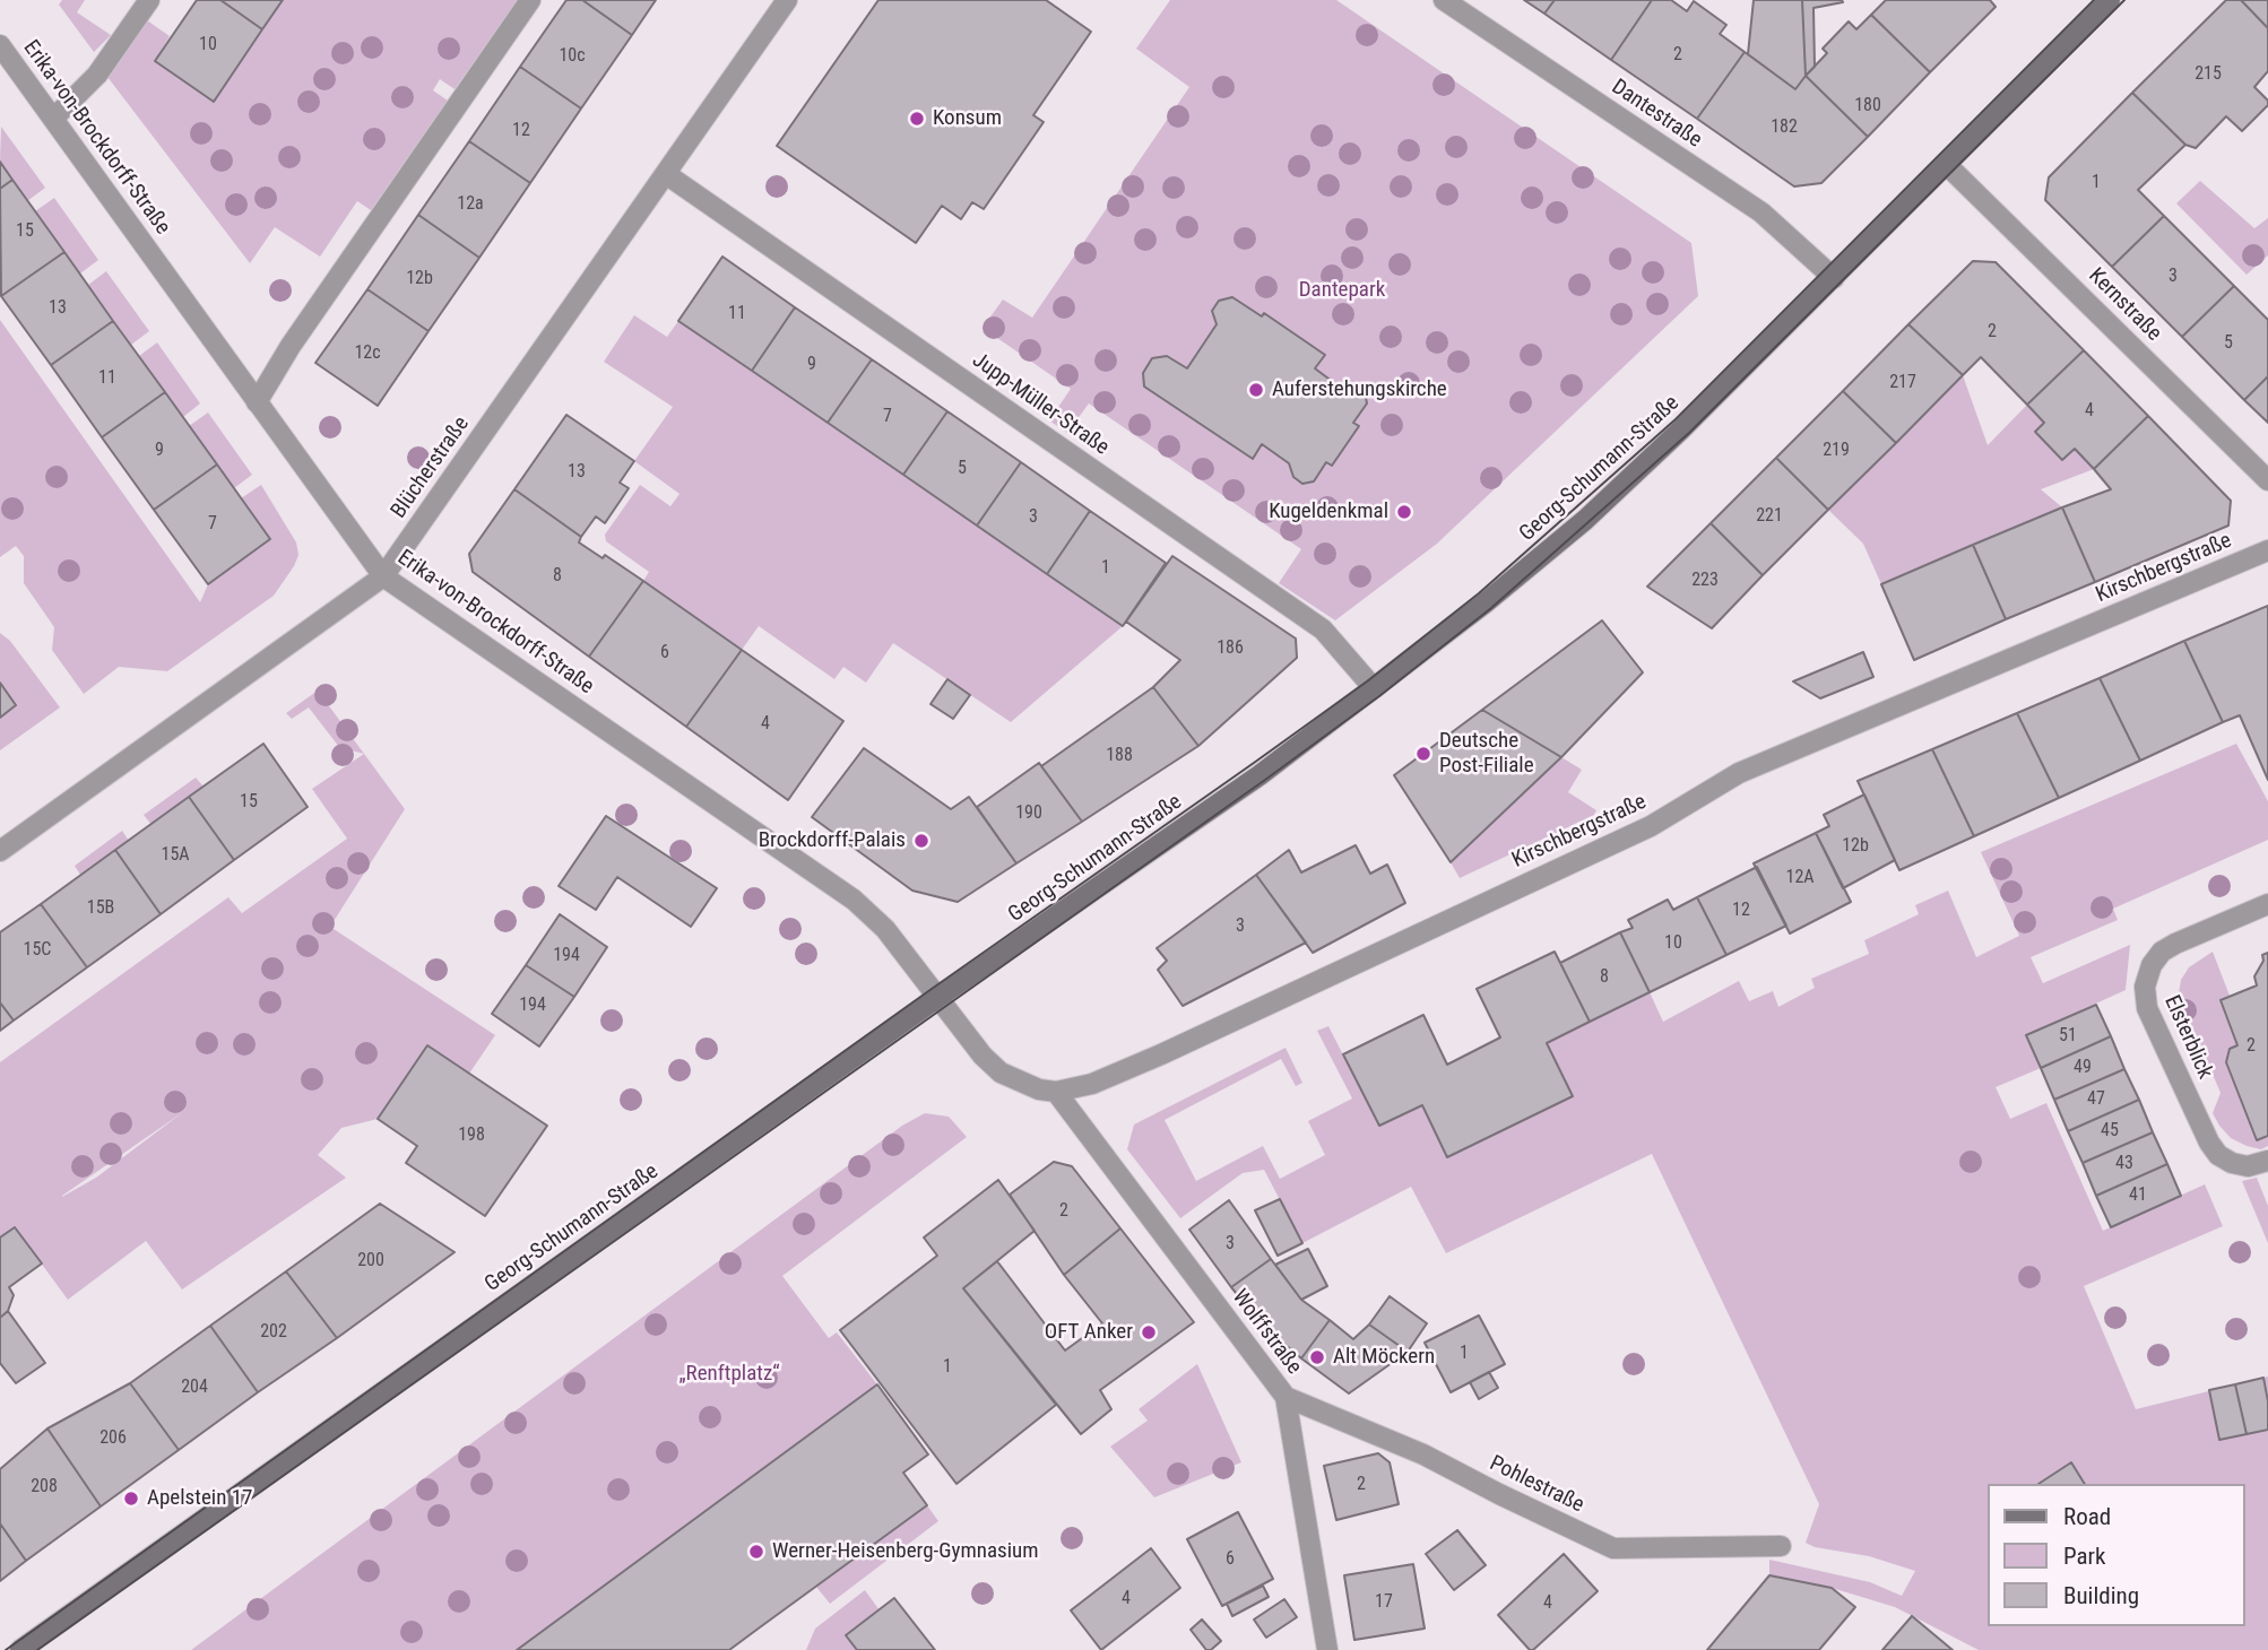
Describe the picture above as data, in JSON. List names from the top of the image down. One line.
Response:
{"streets":{"main road":["Georg-Schumann-Straße"],"street":["Dantestraße","Erika-von-Brockdorff-Straße","Kernstraße","Jupp-Müller-Straße","Blücherstraße","Kirschbergstraße","Elsterblick","Wolffstraße","Pohlestraße"]},"crossings":[["Dantestraße","Georg-Schumann-Straße"],["Erika-von-Brockdorff-Straße","Blücherstraße"],["Erika-von-Brockdorff-Straße","Georg-Schumann-Straße"],["Kernstraße","Georg-Schumann-Straße"],["Jupp-Müller-Straße","Blücherstraße"],["Jupp-Müller-Straße","Georg-Schumann-Straße"],["Kirschbergstraße","Wolffstraße"],["Wolffstraße","Pohlestraße"]],"parks":["Dantepark","„Renftplatz“"],"places":["Konsum","Auferstehungskirche","Kugeldenkmal","Deutsche Post-Filiale","Brockdorff-Palais","OFT Anker","Alt Möckern","Apelstein 17","Werner-Heisenberg-Gymnasium"],"house_numbers":["10","2","10c","215","180","182","12","1","12a","15","3","12b","13","11","2","5","12c","9","11","217","4","7","9","219","5","13","221","3","7","1","8","223","186","6","4","188","15","190","12b","15A","12A","15B","12","3","10","15C","194","8","194","51","2","49","47","45","198","43","41","2","3","200","202","1","1","204","206","2","208","6","4","17","4"],"legend":["Road","Park","Building"]}
